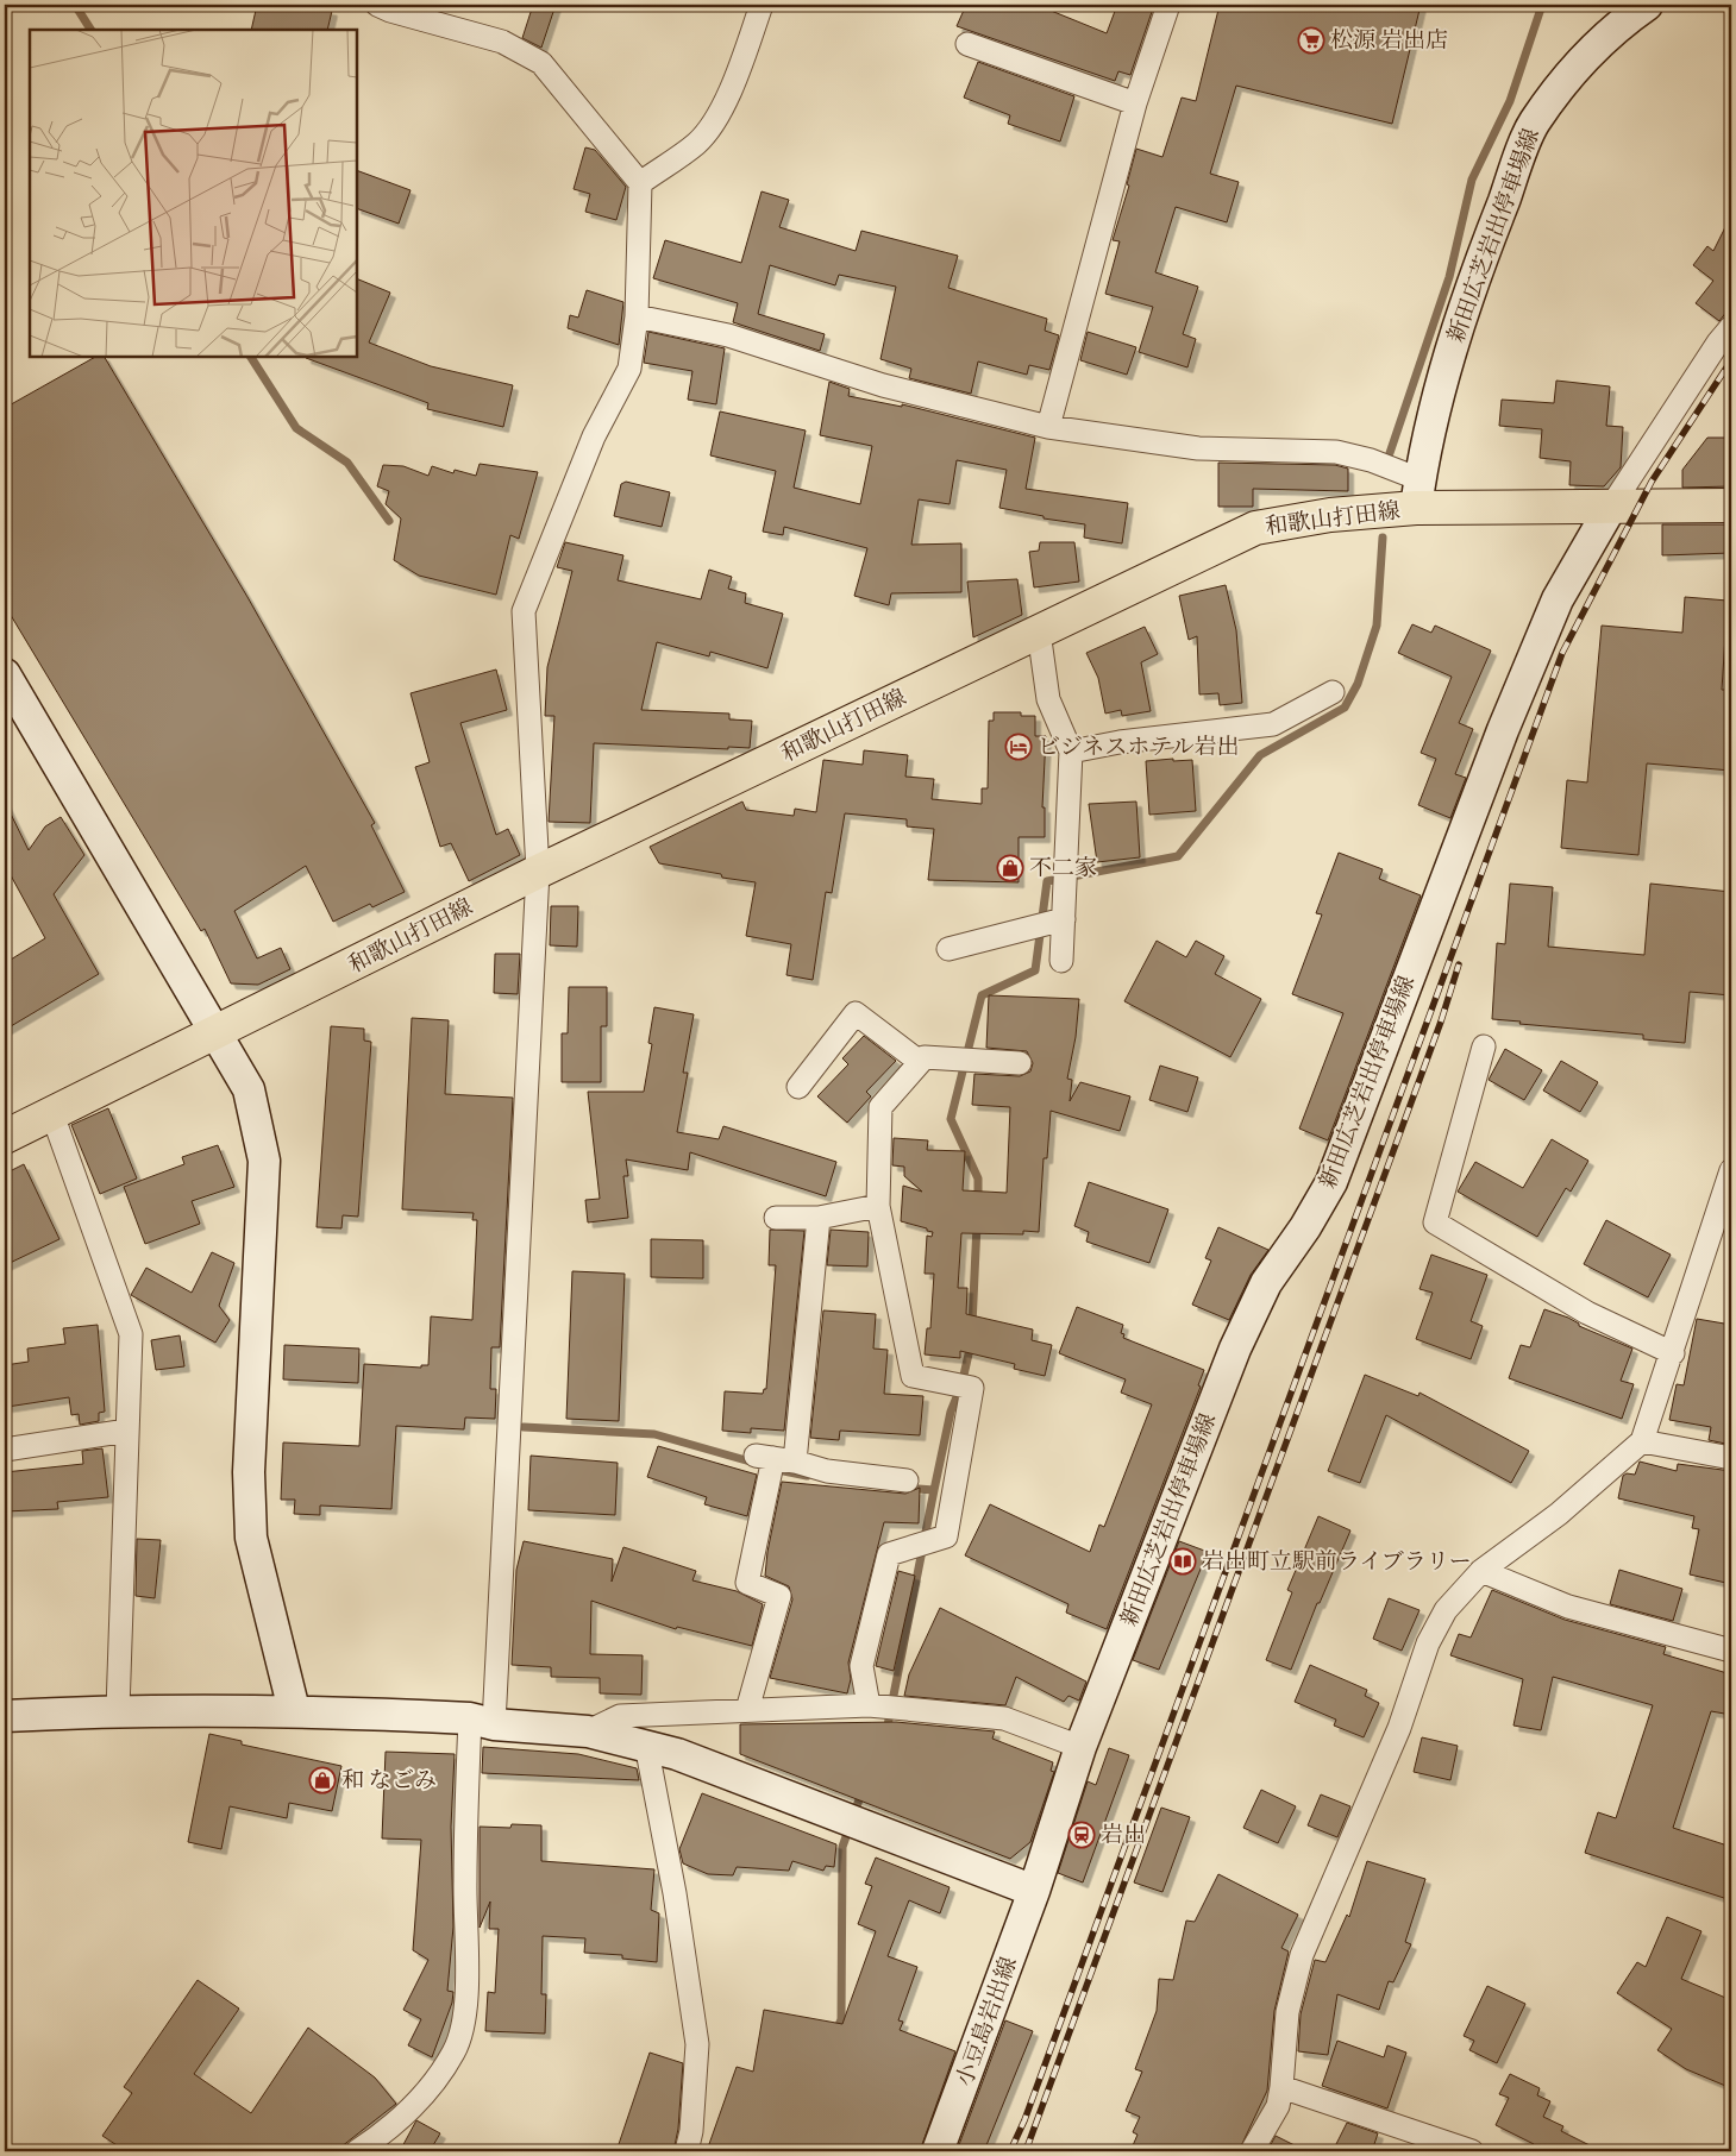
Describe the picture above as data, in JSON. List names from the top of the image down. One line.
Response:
{"streets":{"main road":["新田広芝岩出停車場線","和歌山打田線","小豆島岩出線"]},"crossings":[["新田広芝岩出停車場線","和歌山打田線"],["新田広芝岩出停車場線","小豆島岩出線"]],"places":{"supermarket":["松源 岩出店"],"hotel":["ビジネスホテル岩出"],"shop":["不二家","和 なごみ"],"library":["岩出町立駅前ライブラリー"],"station":["岩出"]}}
